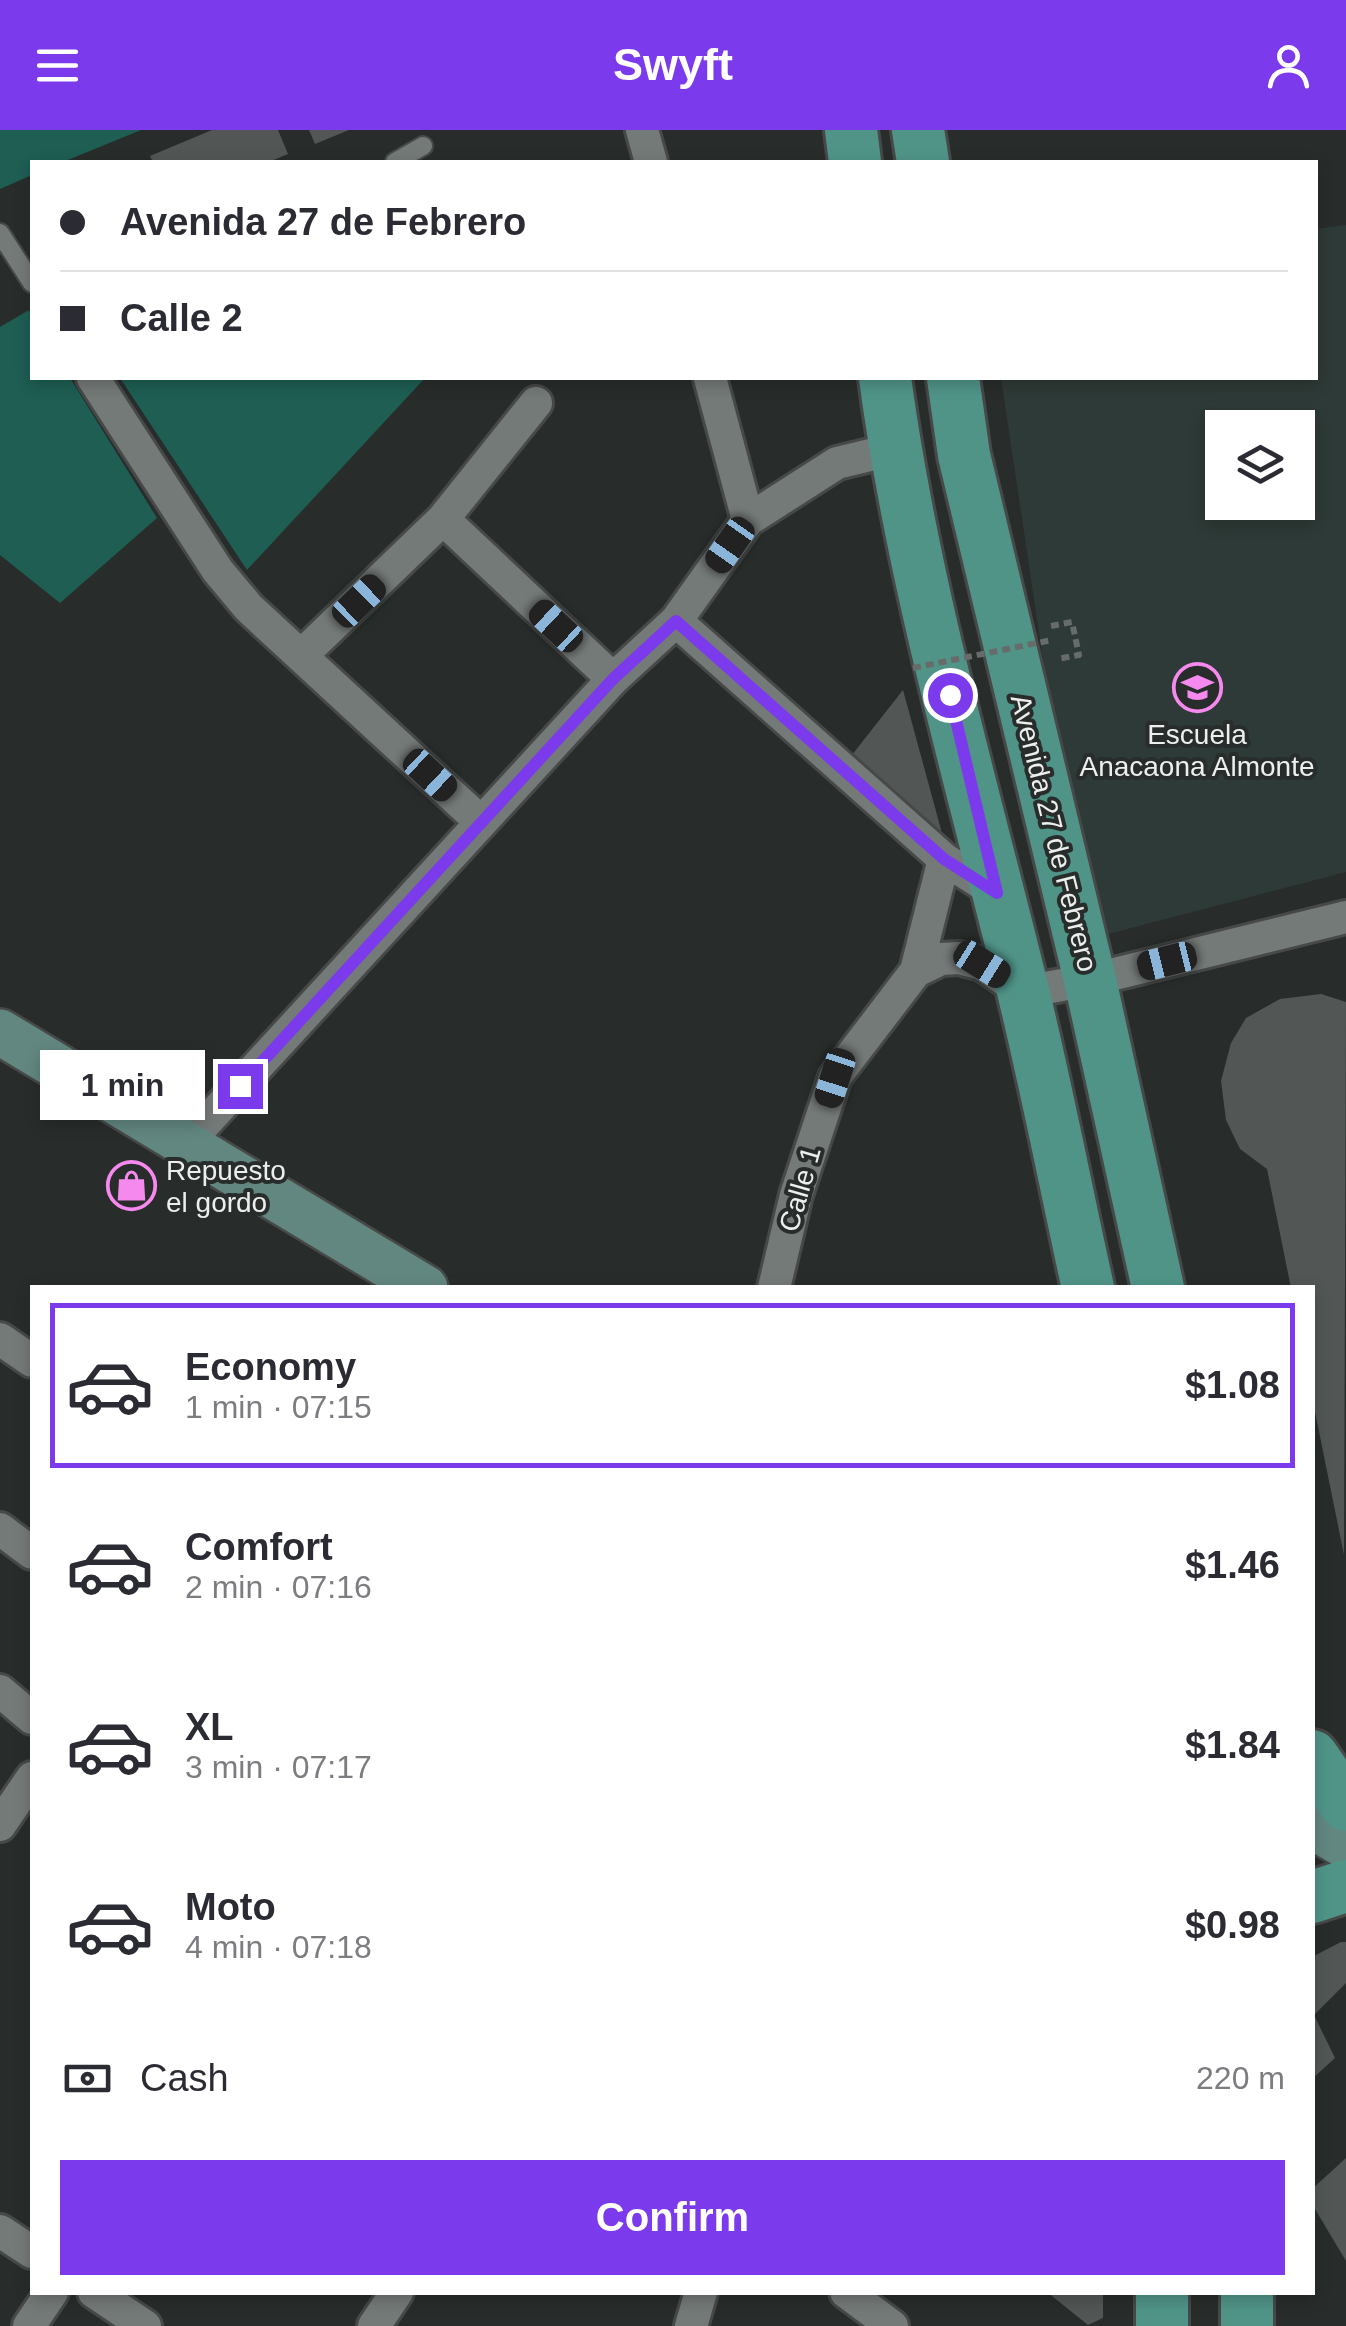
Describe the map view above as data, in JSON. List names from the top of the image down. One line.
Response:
{"streets":{"main road":["Avenida 27 de Febrero"],"street":["Calle 1"]},"places":{"school or university":["Escuela Anacaona Almonte"],"shop":["Repuesto el gordo"]},"page":{"header":"Swyft","banner":["Avenida 27 de Febrero","Calle 2"],"bubble":"1 min","list":[{"name":"Economy","note":"1 min · 07:15","value":"$1.08"},{"name":"Comfort","note":"2 min · 07:16","value":"$1.46"},{"name":"XL","note":"3 min · 07:17","value":"$1.84"},{"name":"Moto","note":"4 min · 07:18","value":"$0.98"}],"pay":["Cash","220 m"],"buttons":"Confirm"}}
